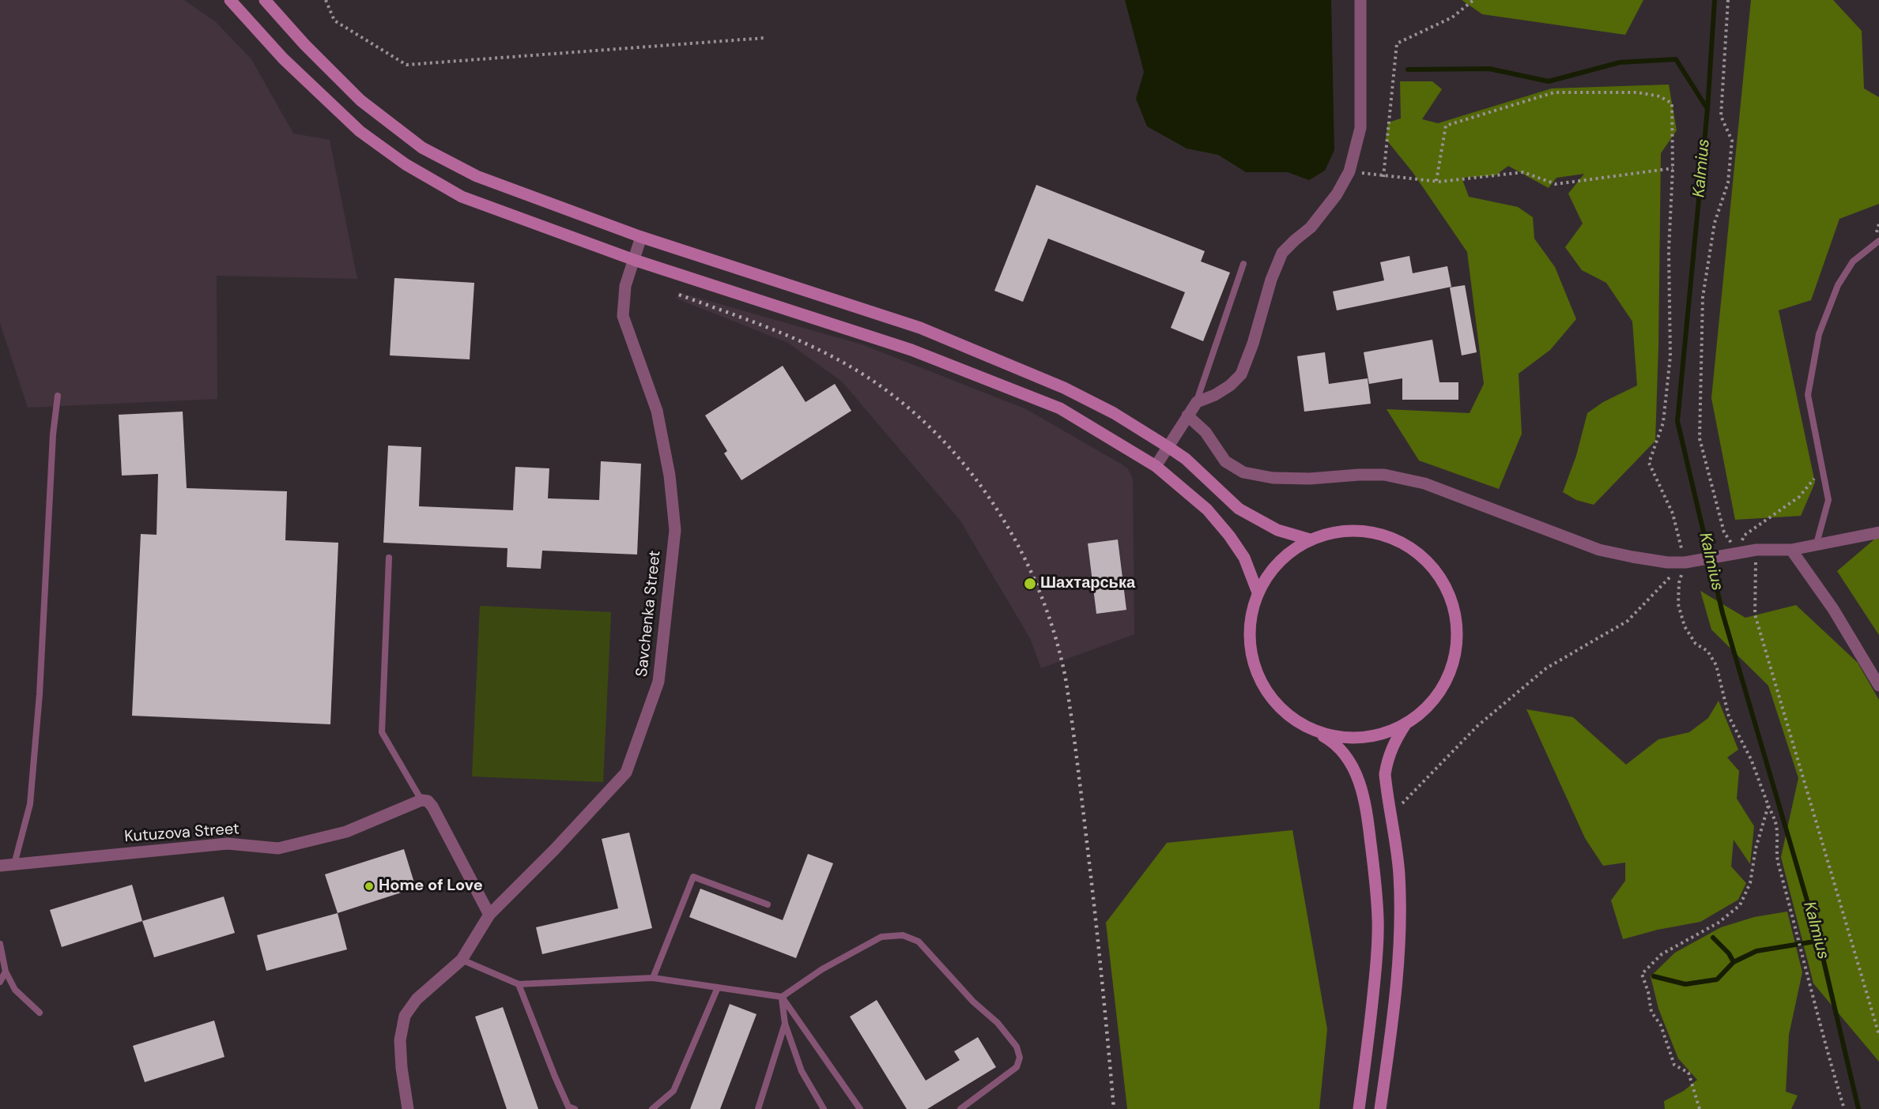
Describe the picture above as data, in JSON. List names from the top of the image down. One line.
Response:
{"streets":{"street":["Savchenka Street","Kutuzova Street"]},"water":["Kalmius"],"places":["Шахтарська","Home of Love"]}
